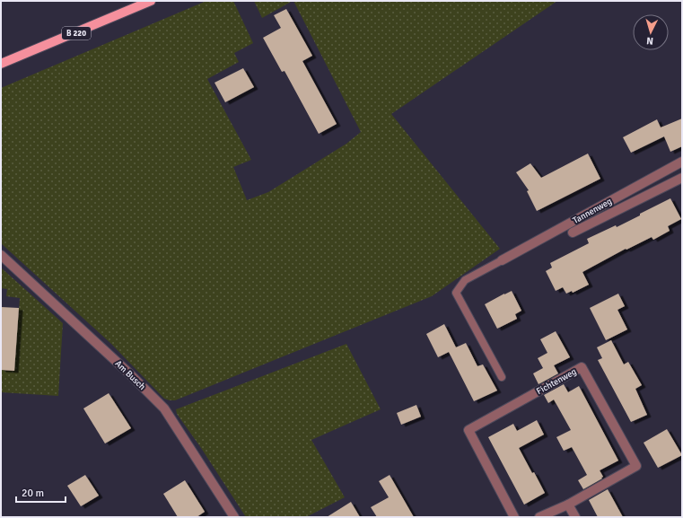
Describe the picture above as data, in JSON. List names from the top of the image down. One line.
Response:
{"streets":{"main road":["B 220"],"street":["Tannenweg","Am Busch","Fichtenweg"]},"scale_bar":"20 m","north":"bottom"}
